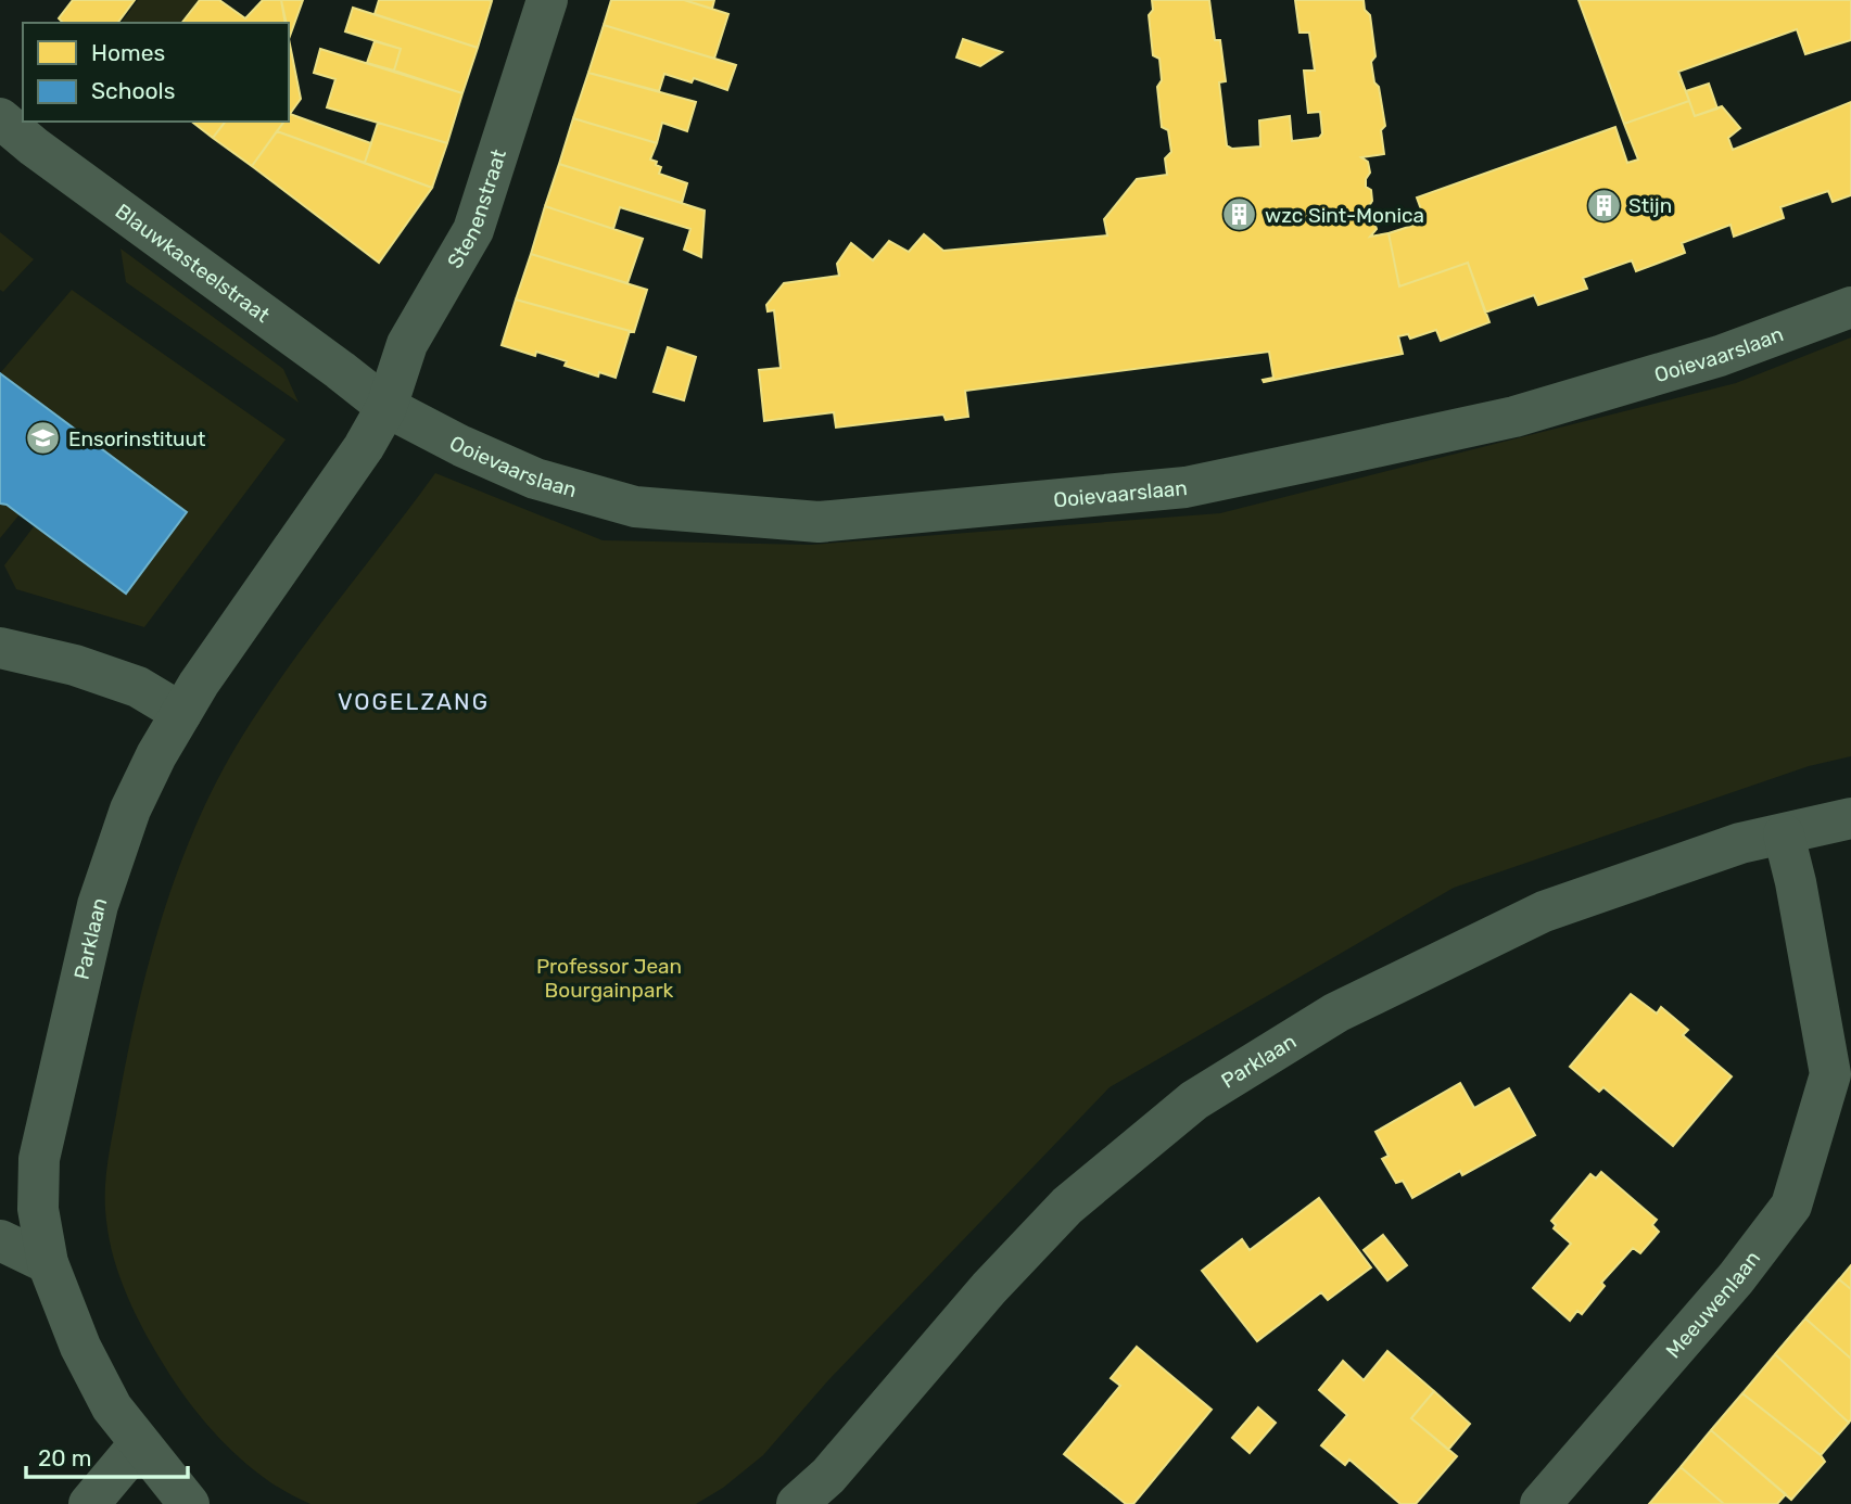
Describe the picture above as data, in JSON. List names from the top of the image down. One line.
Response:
{"streets":{"street":["Stenenstraat","Blauwkasteelstraat","Ooievaarslaan","Parklaan","Meeuwenlaan"]},"crossings":[["Stenenstraat","Blauwkasteelstraat"],["Stenenstraat","Ooievaarslaan"],["Stenenstraat","Parklaan"],["Blauwkasteelstraat","Ooievaarslaan"],["Blauwkasteelstraat","Parklaan"],["Ooievaarslaan","Parklaan"],["Parklaan","Meeuwenlaan"]],"districts":["VOGELZANG"],"parks":["Professor Jean Bourgainpark"],"places":{"building":["Stijn","wzc Sint-Monica"],"school or university":["Ensorinstituut"]},"legend":["Homes","Schools"],"scale_bar":"20 m"}
